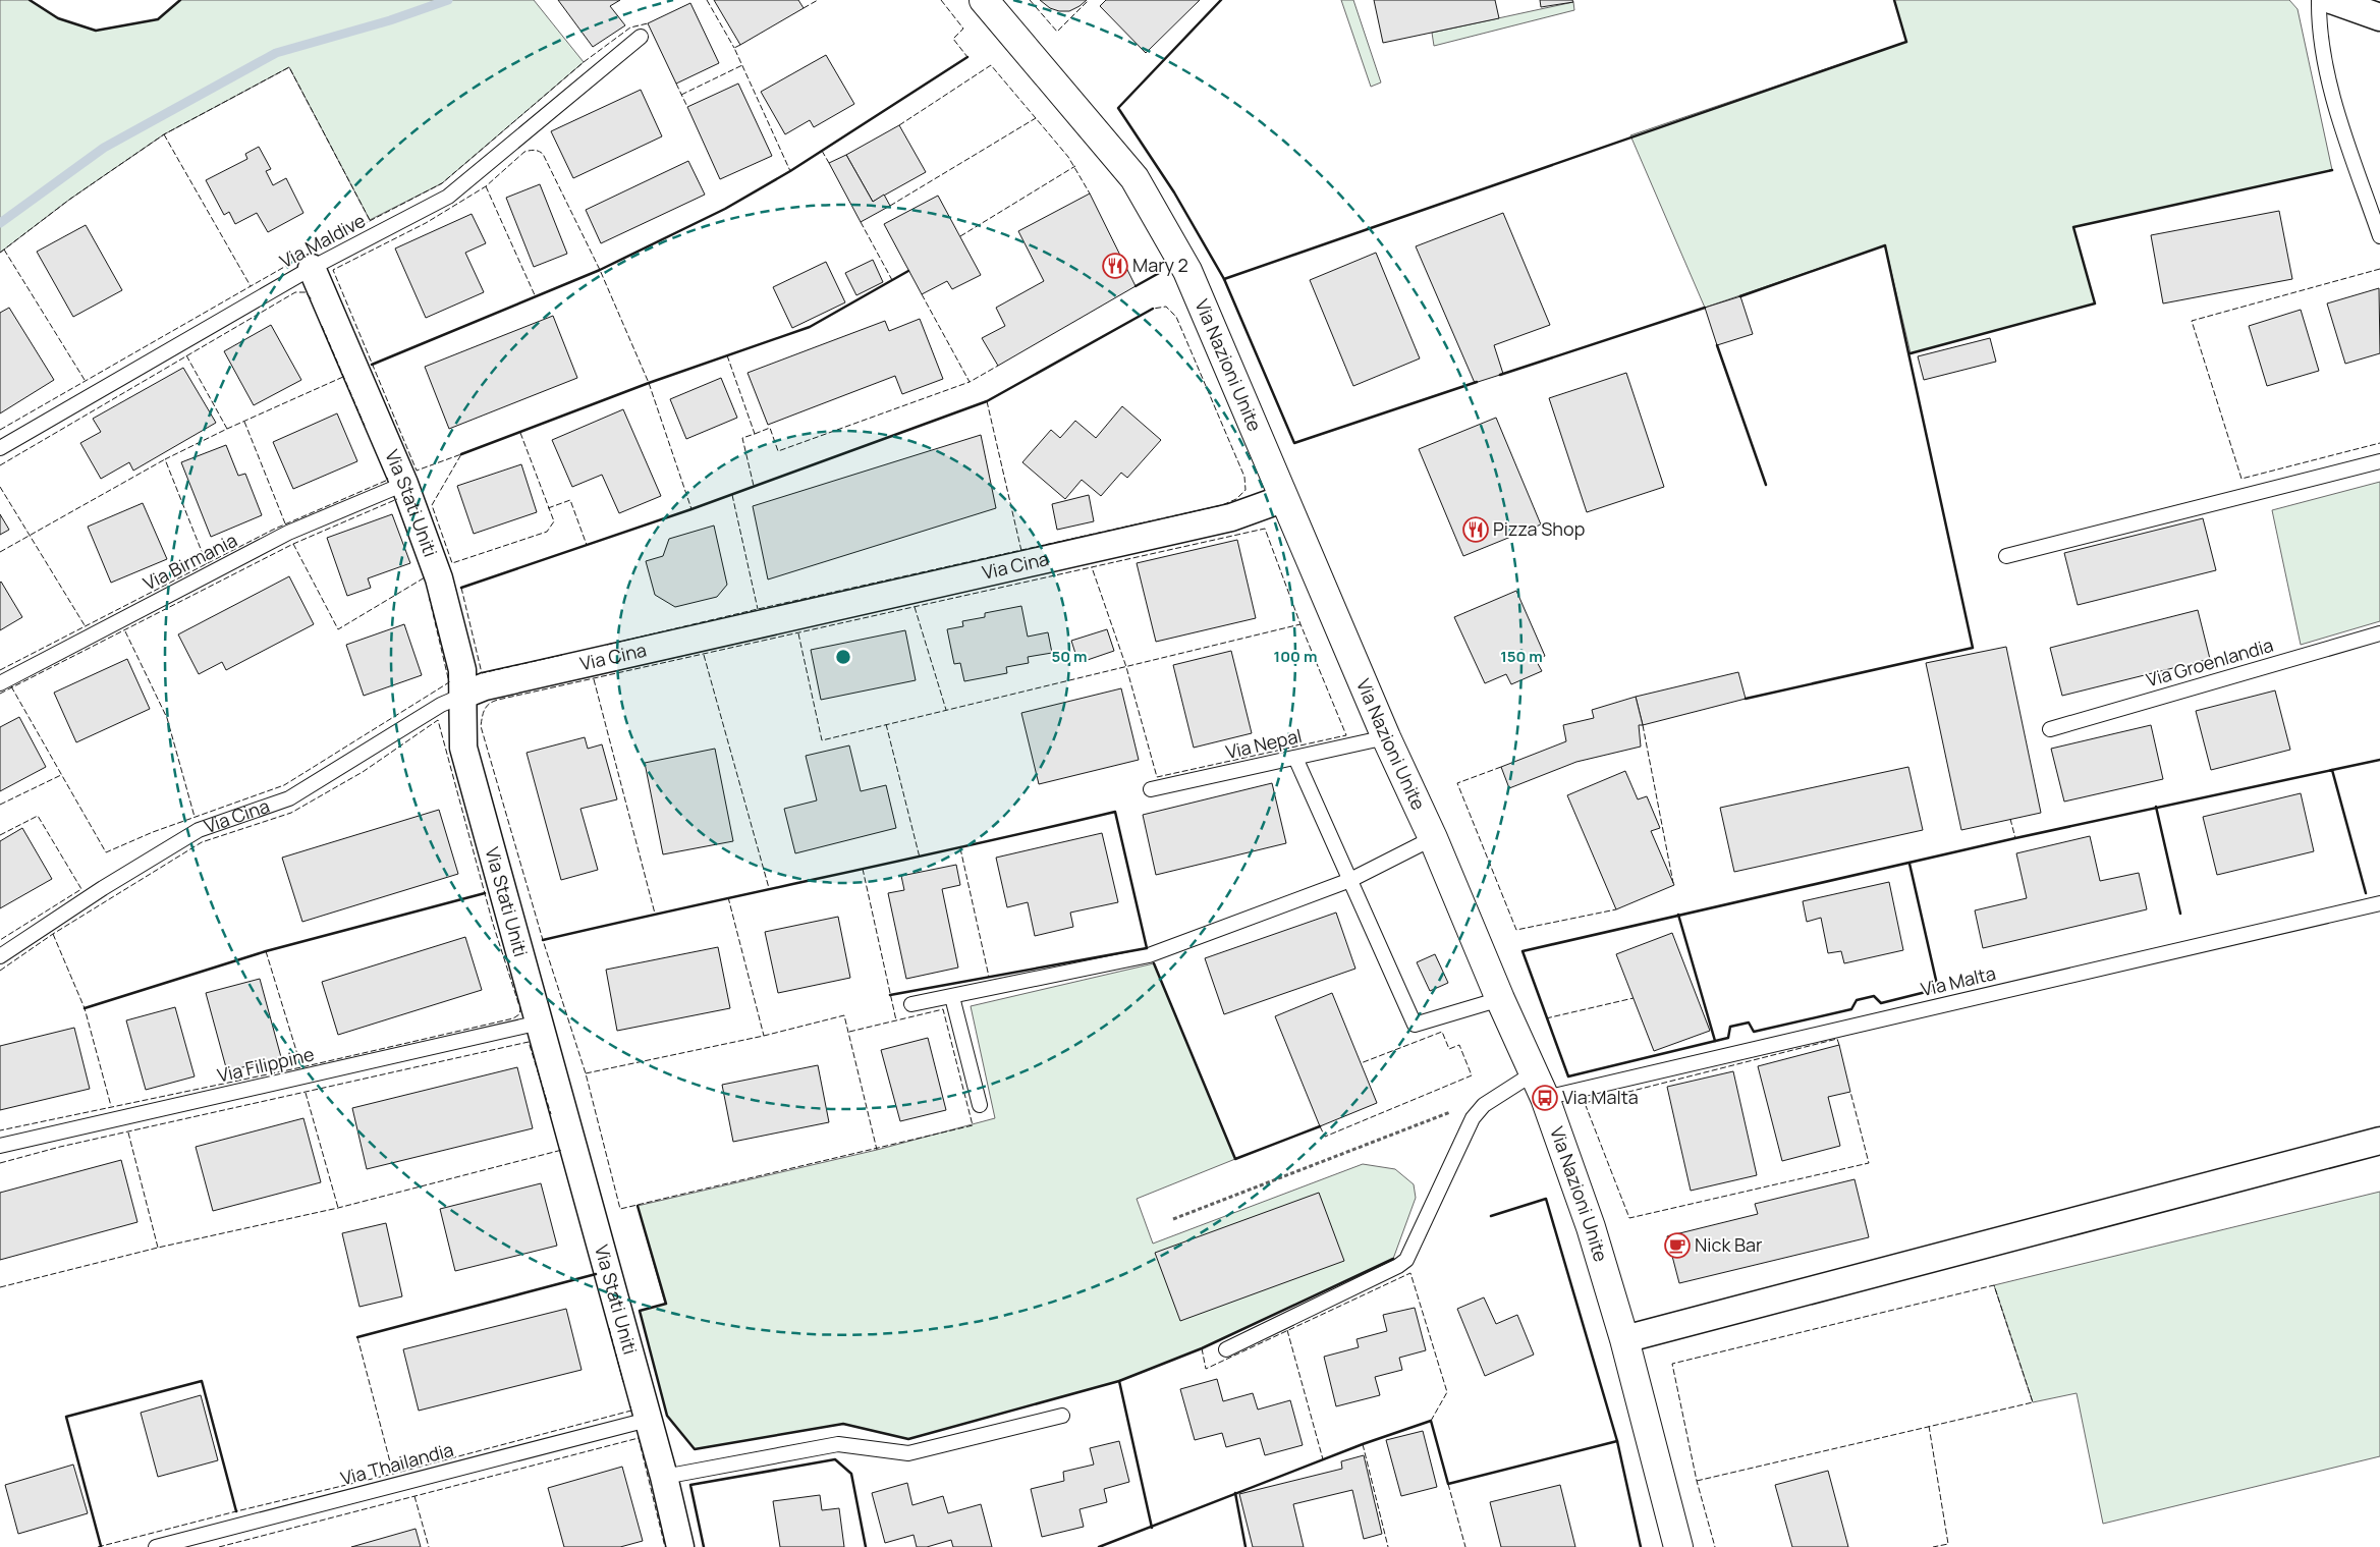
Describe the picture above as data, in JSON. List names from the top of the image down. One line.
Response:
{"streets":{"street":["Via Nazioni Unite","Via Stati Uniti","Via Cina"],"lane":["Via Maldive","Via Birmania","Via Groenlandia","Via Nepal","Via Malta","Via Filippine","Via Thailandia"]},"crossings":[["Via Maldive","Via Stati Uniti"],["Via Nazioni Unite","Via Cina"],["Via Nazioni Unite","Via Nepal"],["Via Nazioni Unite","Via Malta"],["Via Stati Uniti","Via Birmania"],["Via Stati Uniti","Via Cina"],["Via Stati Uniti","Via Filippine"],["Via Stati Uniti","Via Thailandia"]],"places":{"restaurant":["Mary 2","Pizza Shop"],"bus stop":["Via Malta"],"cafe":["Nick Bar"]},"rings":["50 m","100 m","150 m"]}
